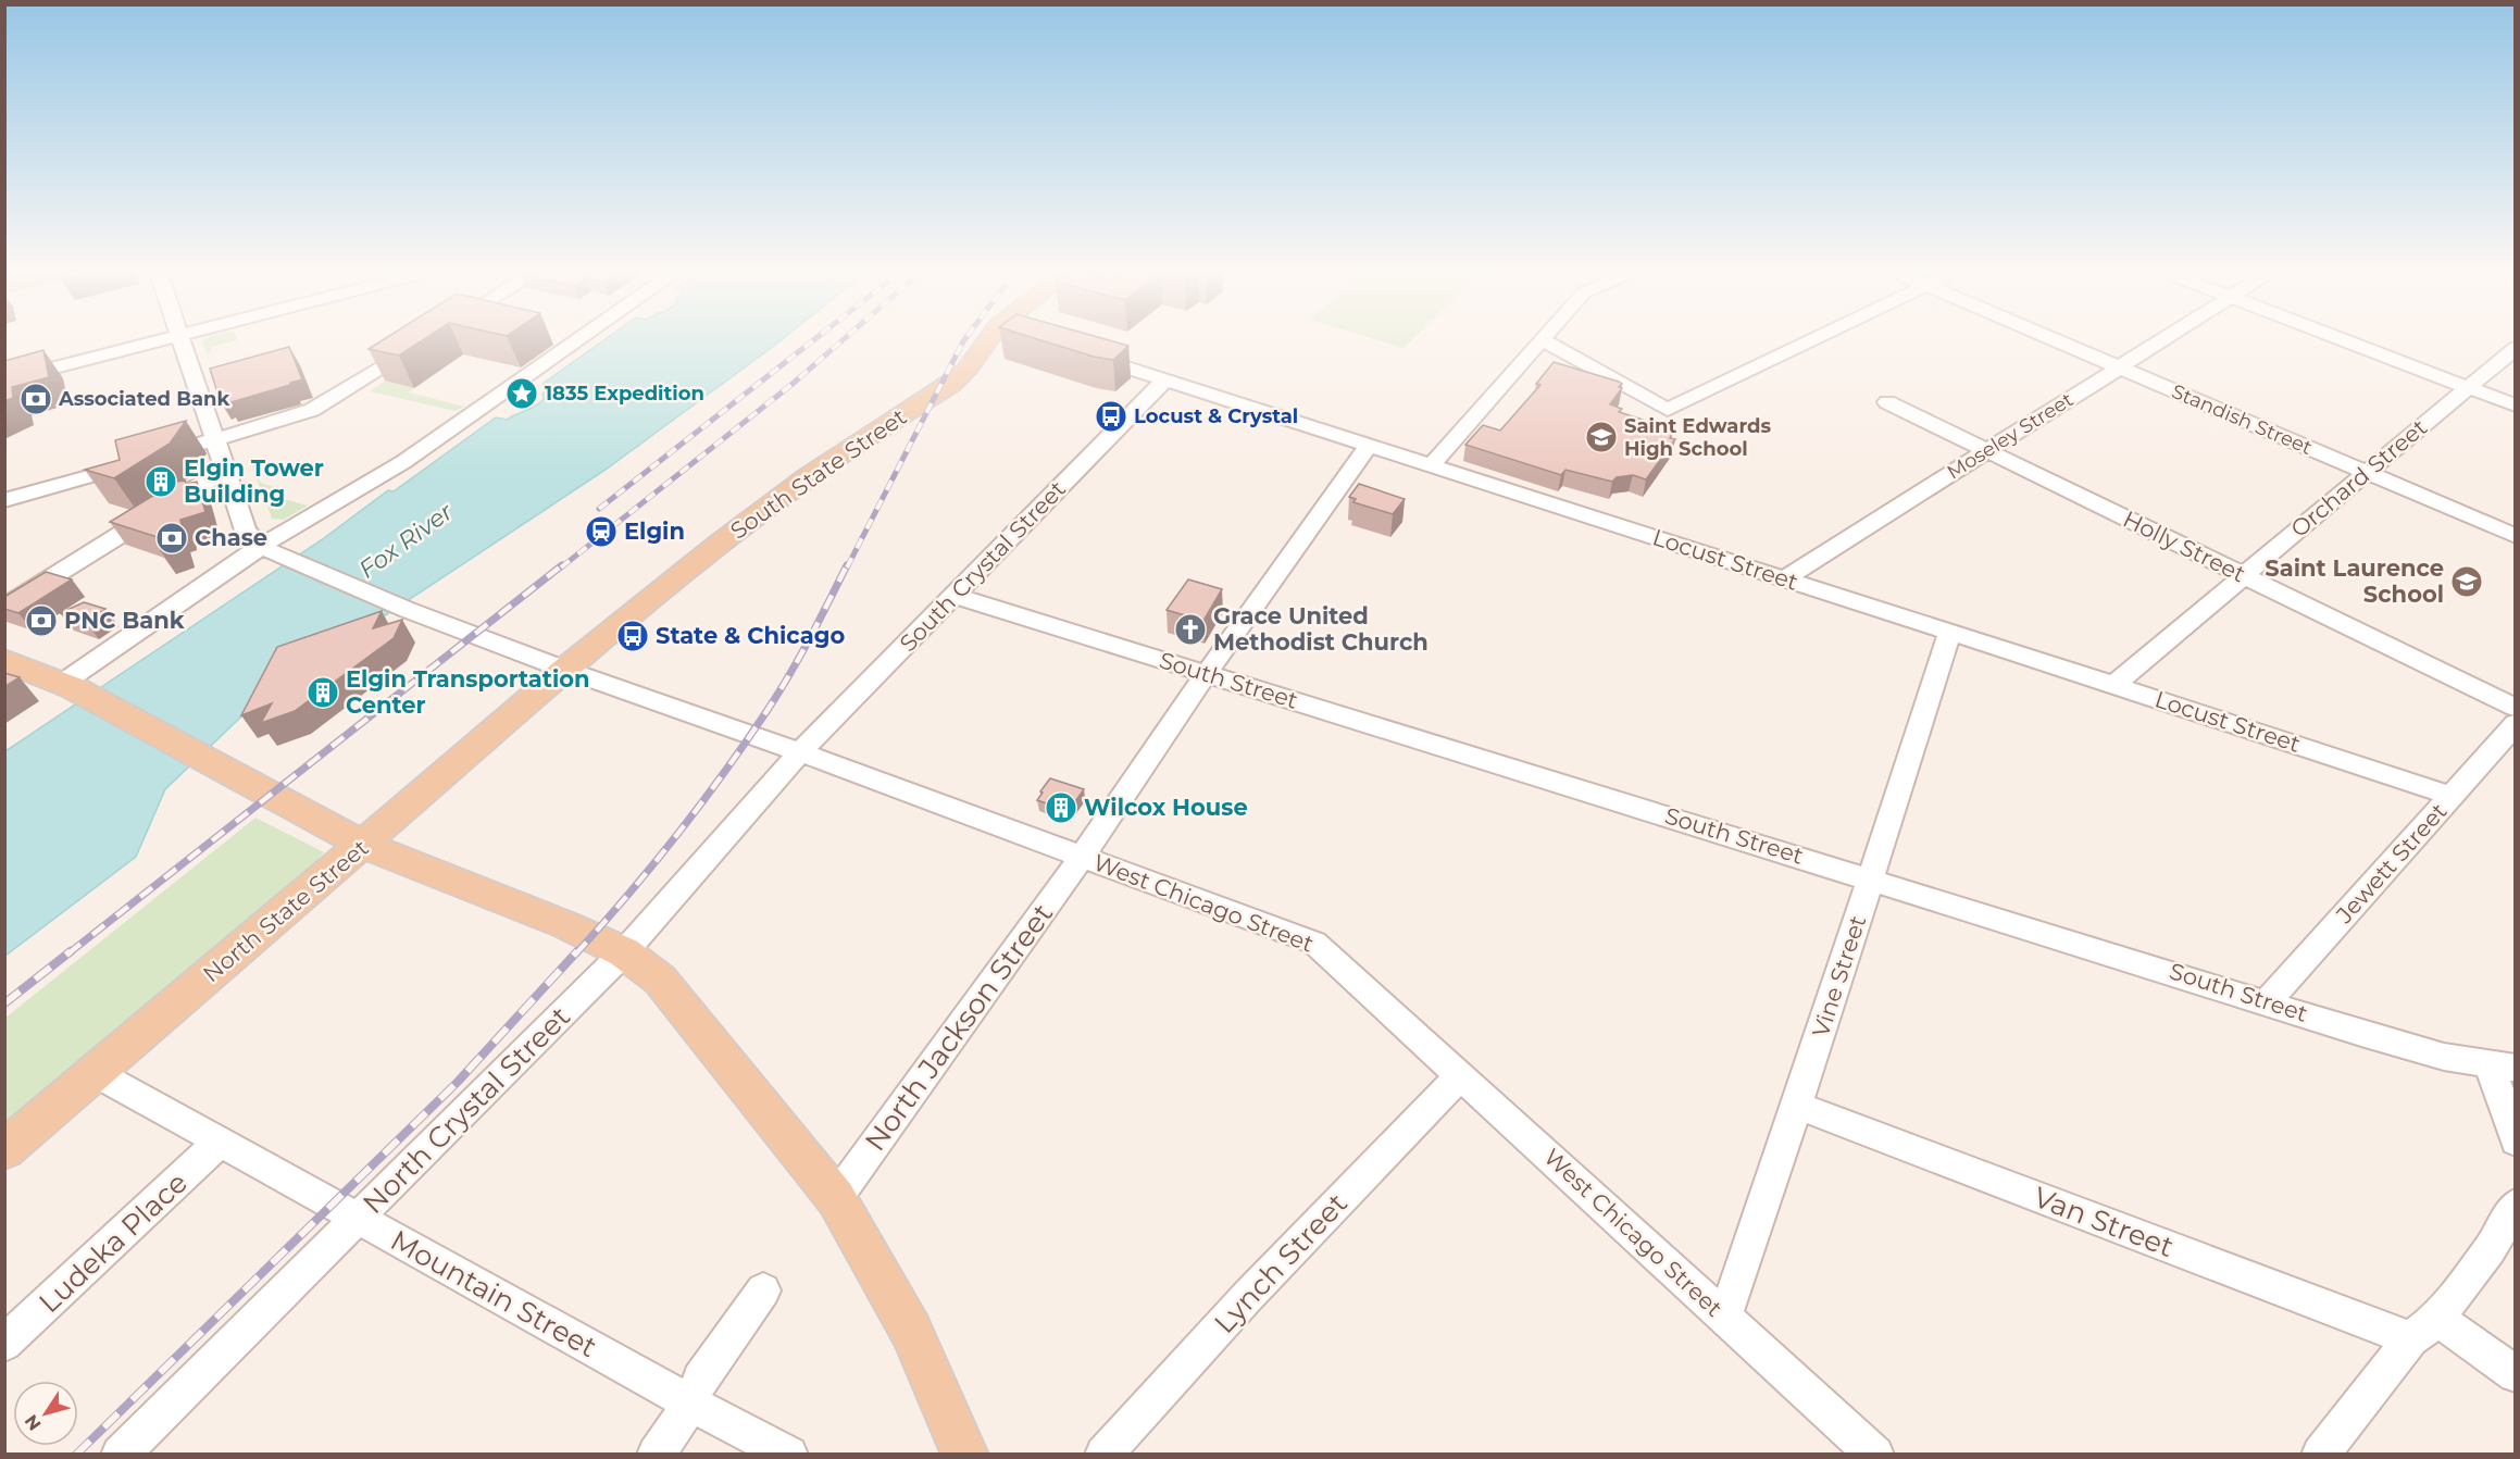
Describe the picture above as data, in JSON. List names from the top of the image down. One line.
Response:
{"streets":{"main road":["South State Street","North State Street"],"street":["Standish Street","Moseley Street","Orchard Street","Holly Street","Locust Street","South Crystal Street","South Street","Jewett Street","West Chicago Street","Vine Street","North Jackson Street","North Crystal Street","Van Street","Ludeka Place","Lynch Street","Mountain Street"]},"crossings":[["Standish Street","Moseley Street"],["Standish Street","Orchard Street"],["Moseley Street","Holly Street"],["Moseley Street","Locust Street"],["South State Street","West Chicago Street"],["South State Street","North State Street"],["Orchard Street","Holly Street"],["Orchard Street","Locust Street"],["Locust Street","South Crystal Street"],["Locust Street","Jewett Street"],["Locust Street","Vine Street"],["Locust Street","North Jackson Street"],["South Crystal Street","South Street"],["South Crystal Street","West Chicago Street"],["South Crystal Street","North Crystal Street"],["South Street","Jewett Street"],["South Street","Vine Street"],["South Street","North Jackson Street"],["West Chicago Street","North State Street"],["West Chicago Street","Vine Street"],["West Chicago Street","North Jackson Street"],["West Chicago Street","North Crystal Street"],["West Chicago Street","Lynch Street"],["North State Street","Mountain Street"],["Vine Street","Van Street"],["North Crystal Street","Mountain Street"],["Ludeka Place","Mountain Street"]],"water":["Fox River"],"places":{"place":["1835 Expedition"],"bank":["Associated Bank","Chase","PNC Bank"],"bus stop":["Locust & Crystal","State & Chicago"],"school or university":["Saint Edwards High School","Saint Laurence School"],"building":["Elgin Tower Building","Elgin Transportation Center","Wilcox House"],"station":["Elgin"],"church":["Grace United Methodist Church"]},"north":"bottom left"}
